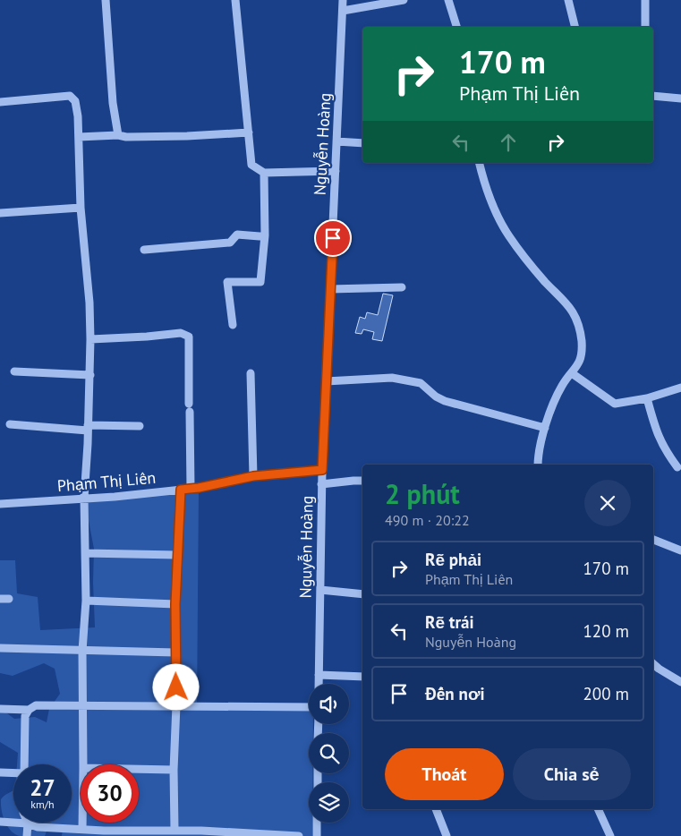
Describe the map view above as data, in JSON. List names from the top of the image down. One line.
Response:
{"streets":{"street":["Nguyễn Hoàng","Phạm Thị Liên"]},"crossings":[["Nguyễn Hoàng","Phạm Thị Liên"]],"page":{"turn":["170 m","Phạm Thị Liên"],"heading":["2 phút","490 m · 20:22"],"list":[{"name":"Rẽ phải","note":"Phạm Thị Liên","value":"170 m"},{"name":"Rẽ trái","note":"Nguyễn Hoàng","value":"120 m"},{"name":"Đến nơi","value":"200 m"}],"buttons":["Thoát","Chia sẻ"],"speed":"27 km/h","limit":"30"}}
